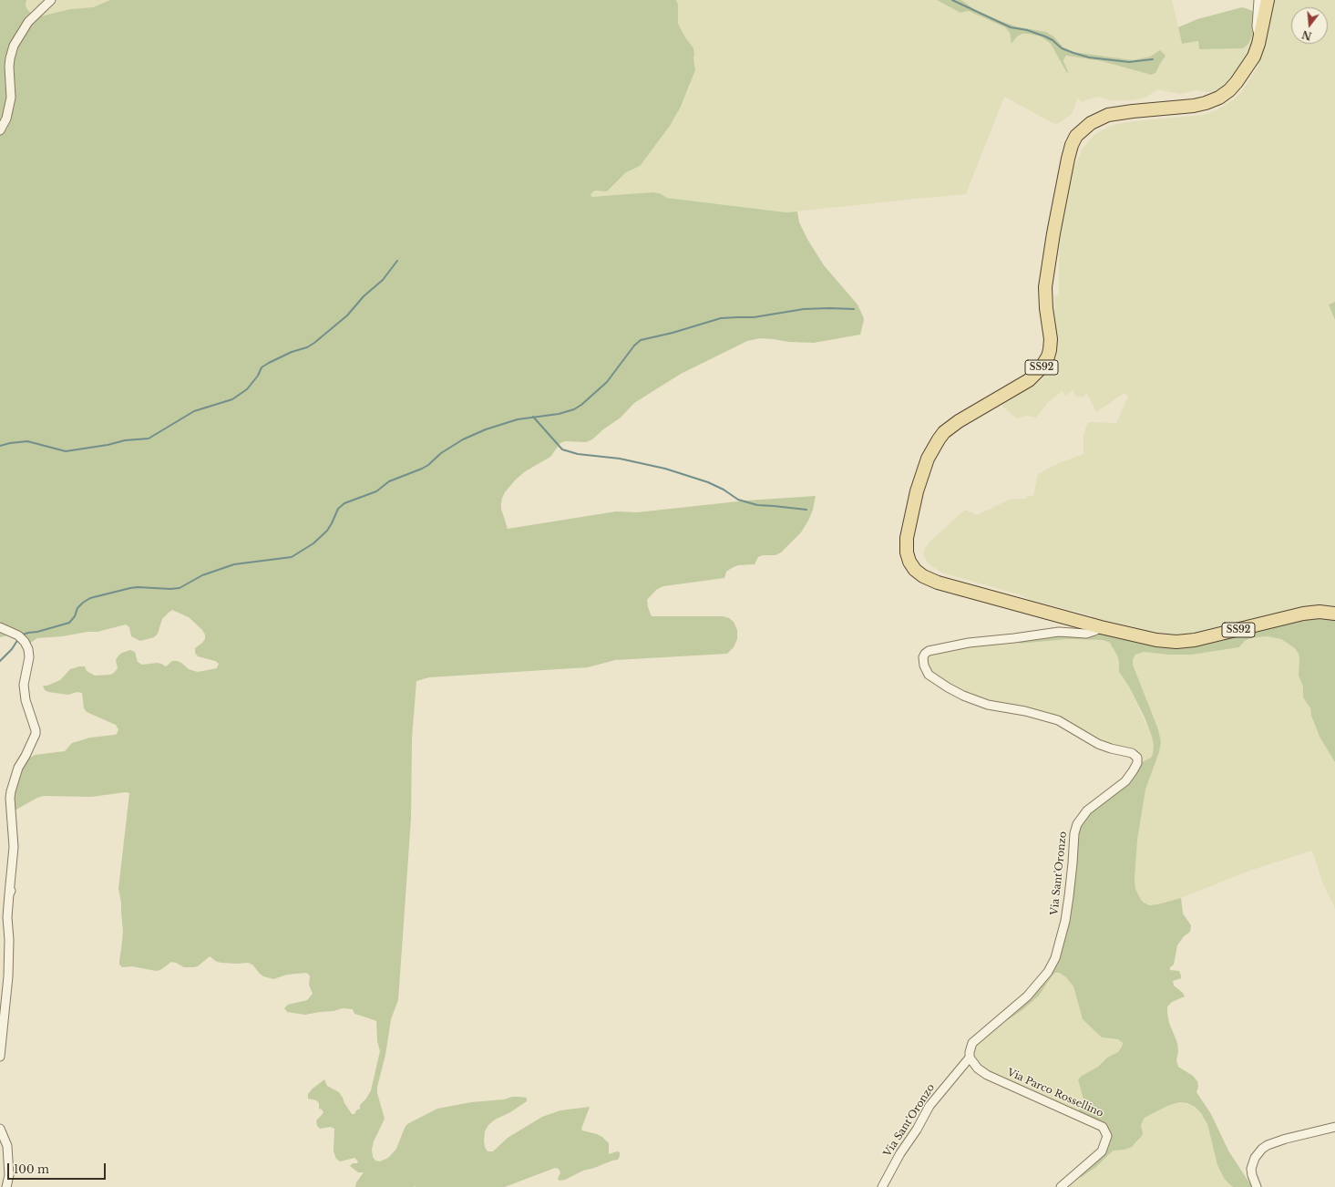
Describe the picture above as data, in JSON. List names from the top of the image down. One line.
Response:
{"streets":{"main road":["SS92"],"street":["Via Sant'Oronzo","Via Parco Rossellino"]},"crossings":[["SS92","Via Sant'Oronzo"],["Via Sant'Oronzo","Via Parco Rossellino"]],"scale_bar":"100 m","north":"bottom"}
